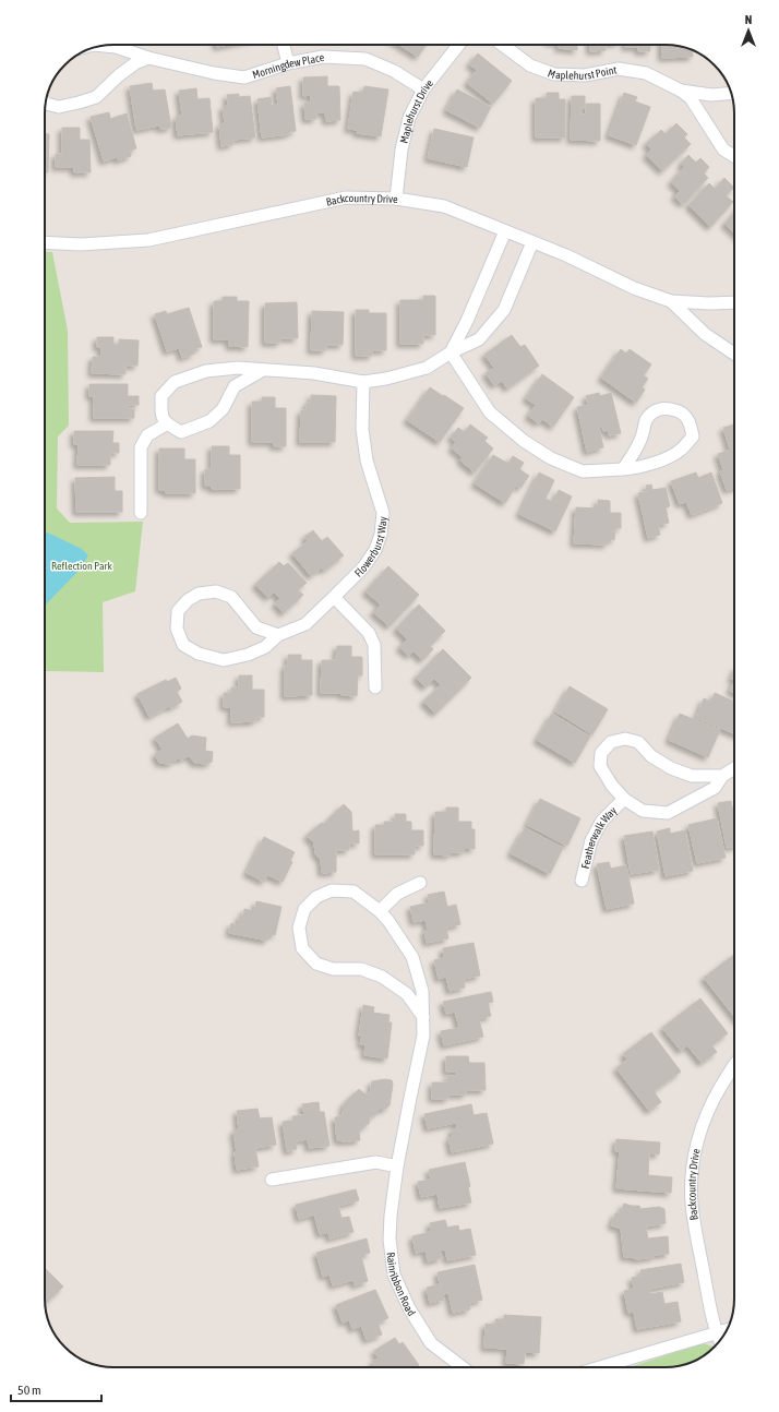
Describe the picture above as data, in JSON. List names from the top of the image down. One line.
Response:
{"streets":{"street":["Morningdew Place","Maplehurst Point","Maplehurst Drive","Backcountry Drive","Flowerburst Way","Featherwalk Way","Rainribbon Road"]},"crossings":[["Morningdew Place","Maplehurst Drive"],["Maplehurst Drive","Backcountry Drive"]],"parks":["Reflection Park"],"scale_bar":"50 m","north":"top"}
